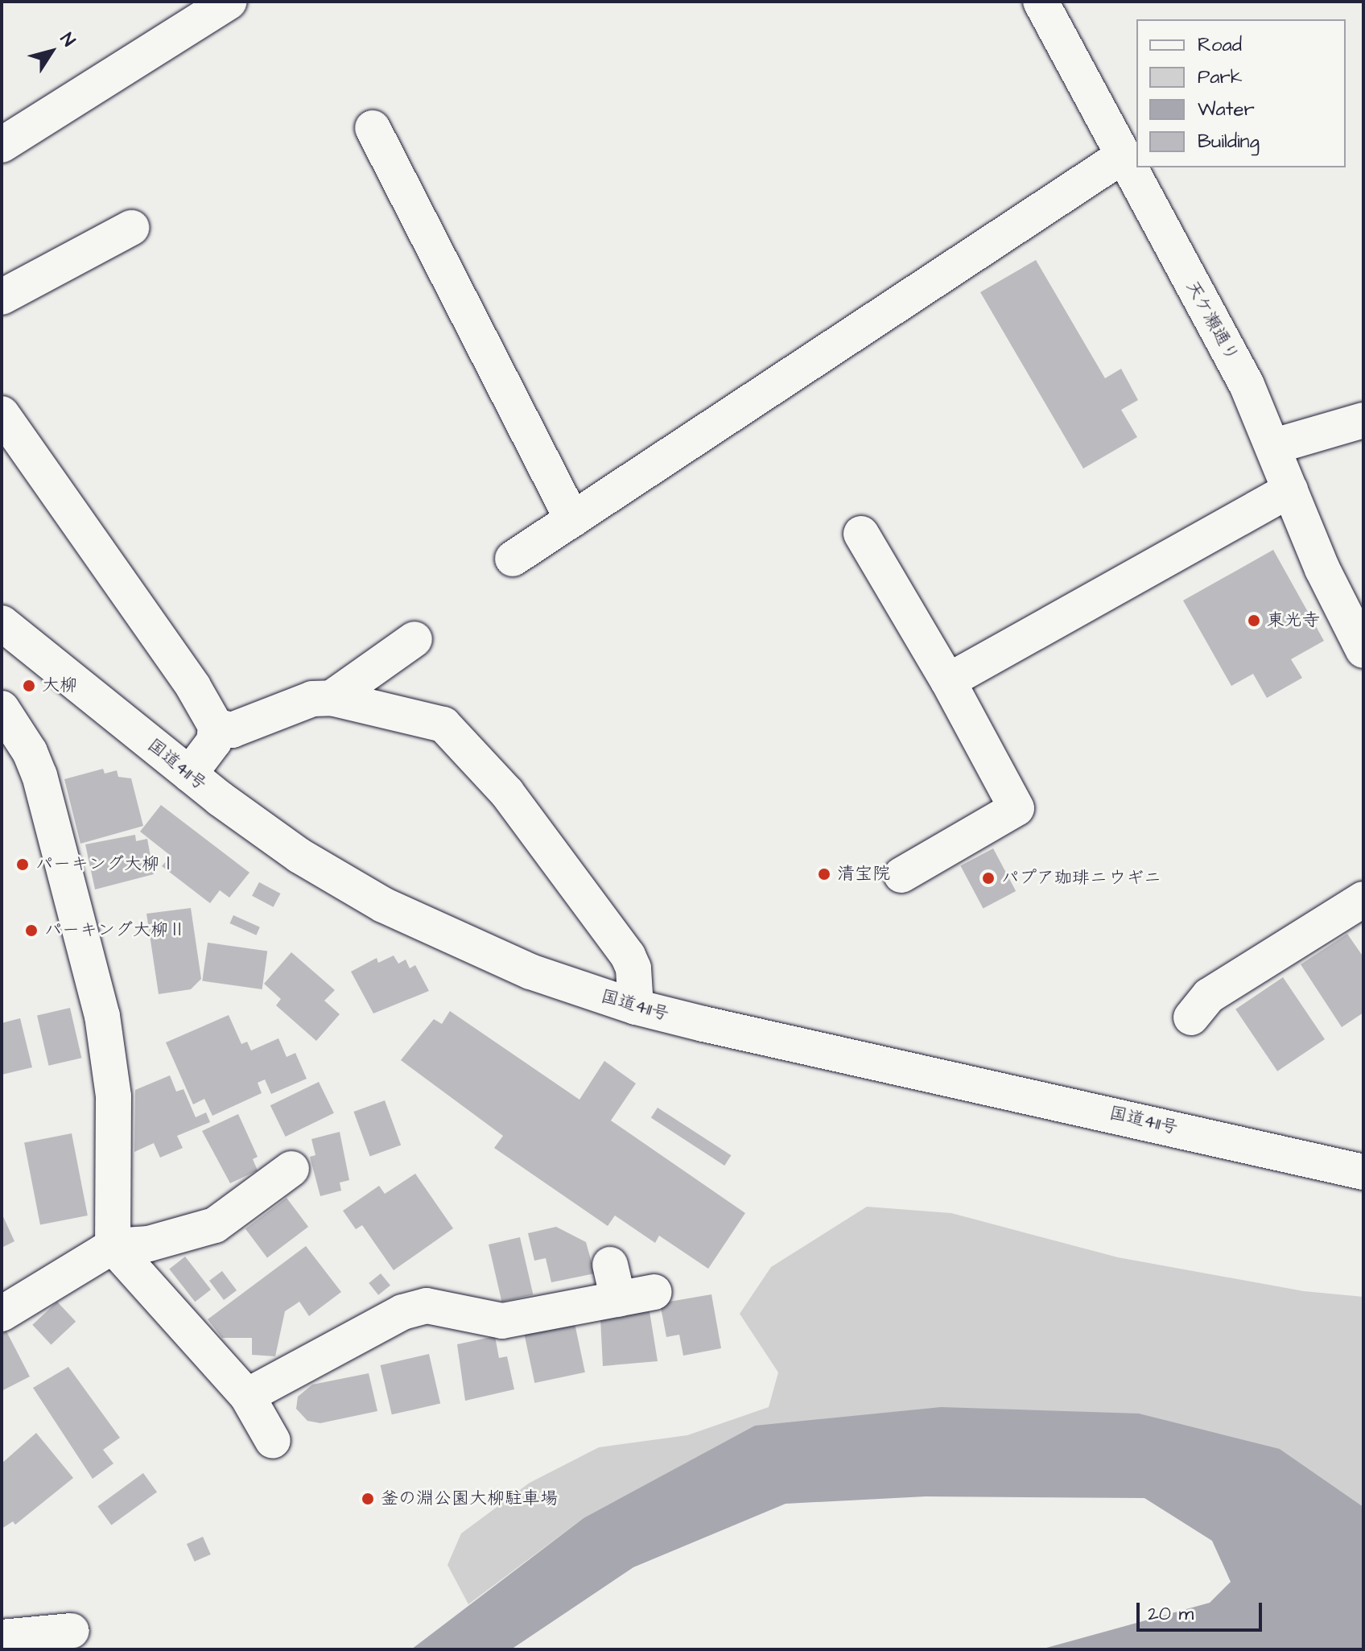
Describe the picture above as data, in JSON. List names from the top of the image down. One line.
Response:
{"streets":{"main road":["天ケ瀬通り","国道411号"]},"places":["東光寺","大柳","パーキング大柳Ⅰ","清宝院","パプア珈琲ニウギニ","パーキング大柳Ⅱ","釜の淵公園大柳駐車場"],"legend":["Road","Park","Water","Building"],"scale_bar":"20 m","north":"top right"}
